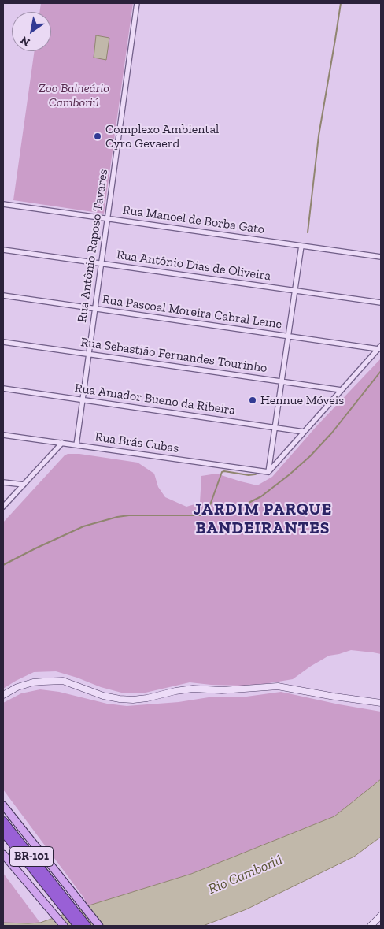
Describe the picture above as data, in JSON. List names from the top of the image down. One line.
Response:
{"streets":{"highway":["BR-101"],"street":["Rua Manoel de Borba Gato","Rua Antônio Raposo Tavares","Rua Antônio Dias de Oliveira","Rua Pascoal Moreira Cabral Leme","Rua Sebastião Fernandes Tourinho","Rua Amador Bueno da Ribeira","Rua Brás Cubas"]},"crossings":[["Rua Manoel de Borba Gato","Rua Antônio Raposo Tavares"],["Rua Antônio Raposo Tavares","Rua Antônio Dias de Oliveira"],["Rua Antônio Raposo Tavares","Rua Pascoal Moreira Cabral Leme"],["Rua Antônio Raposo Tavares","Rua Sebastião Fernandes Tourinho"],["Rua Antônio Raposo Tavares","Rua Amador Bueno da Ribeira"],["Rua Antônio Raposo Tavares","Rua Brás Cubas"]],"districts":["JARDIM PARQUE BANDEIRANTES"],"water":["Rio Camboriú"],"parks":["Zoo Balneário Camboriú"],"places":["Complexo Ambiental Cyro Gevaerd","Hennue Móveis"],"north":"bottom left"}
